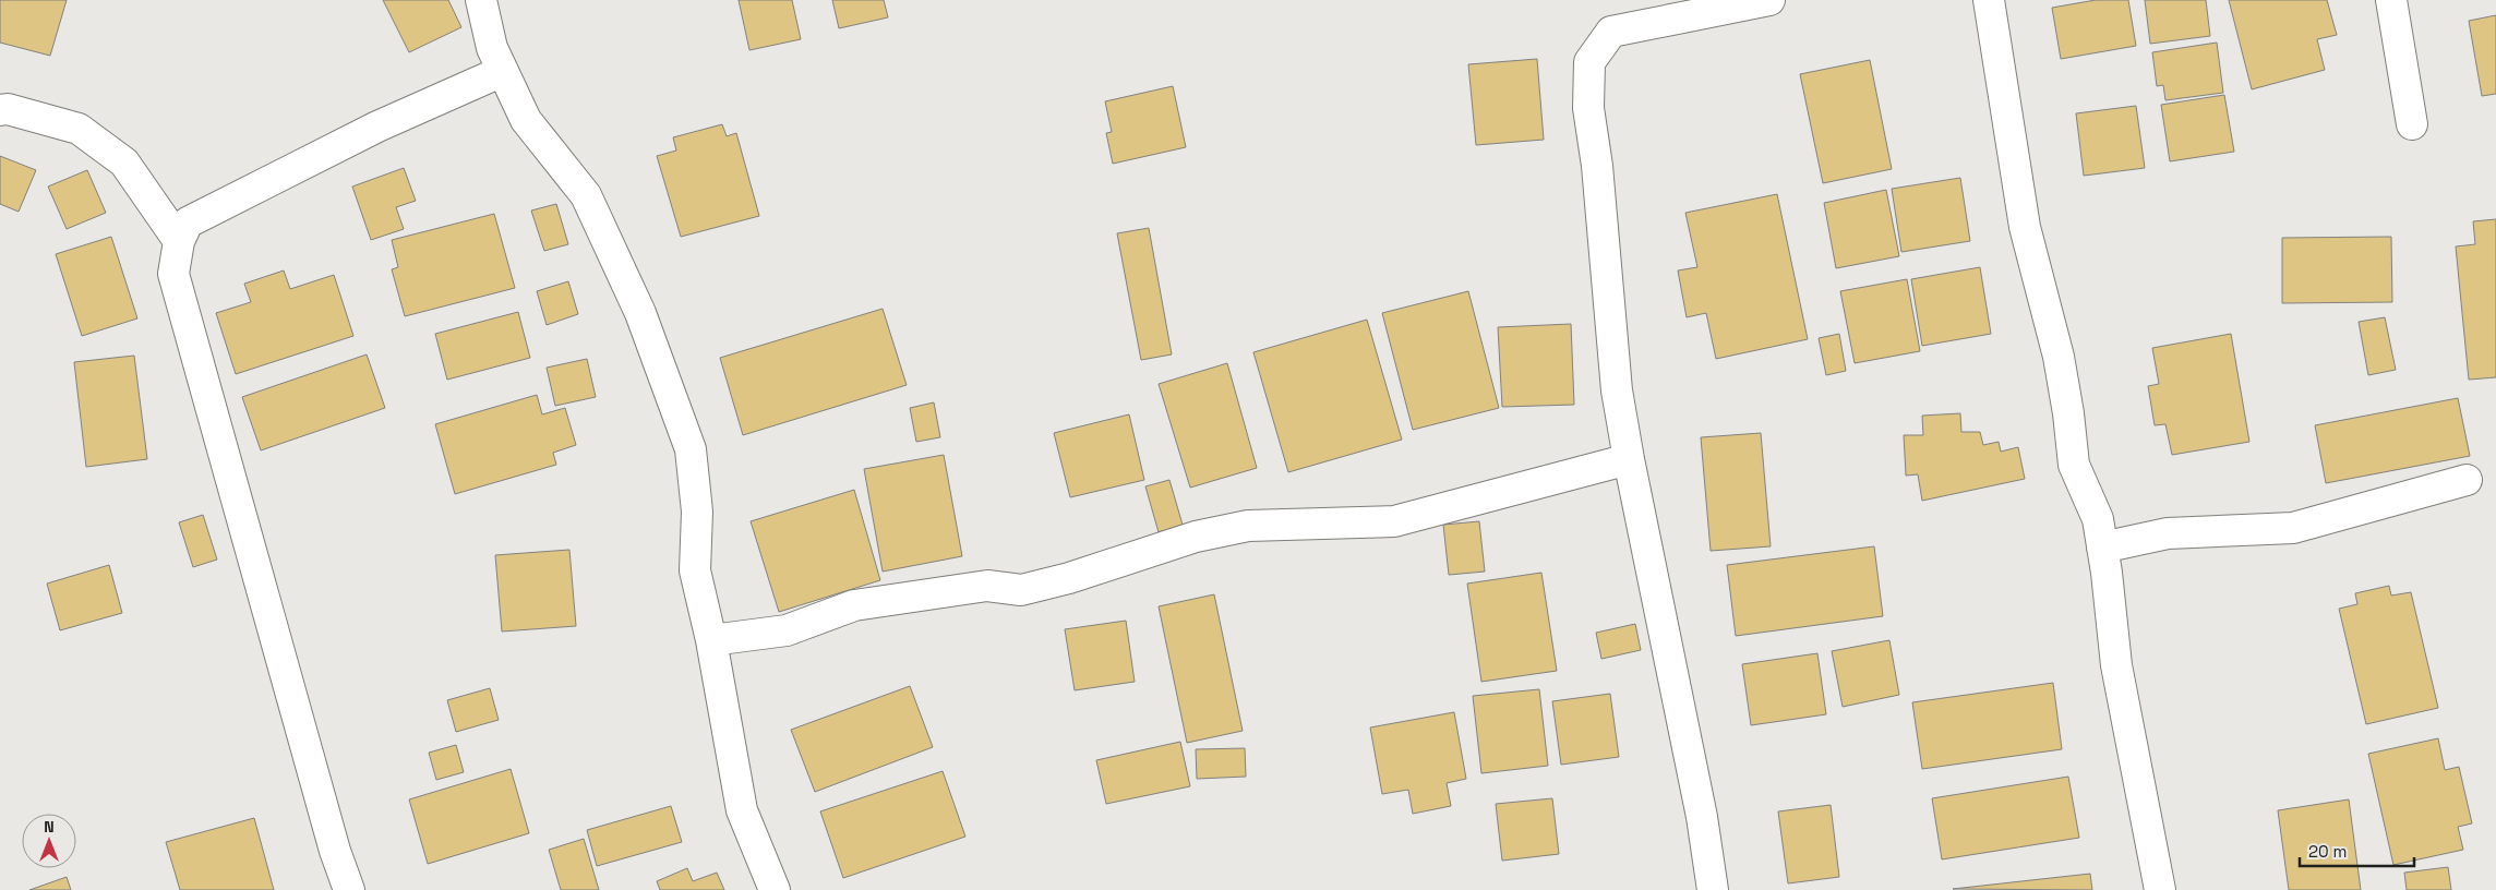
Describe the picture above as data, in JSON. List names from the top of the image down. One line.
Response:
{"scale_bar":"20 m","north":"top"}
